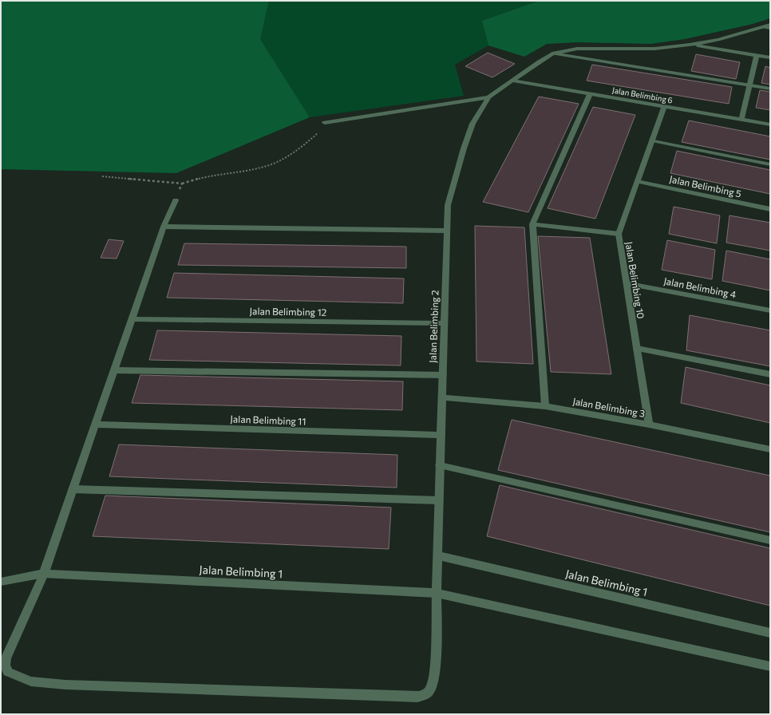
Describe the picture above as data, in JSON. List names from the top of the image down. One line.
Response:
{"streets":{"street":["Jalan Belimbing 6","Jalan Belimbing 5","Jalan Belimbing 10","Jalan Belimbing 4","Jalan Belimbing 12","Jalan Belimbing 2","Jalan Belimbing 3","Jalan Belimbing 11","Jalan Belimbing 1"]},"crossings":[["Jalan Belimbing 6","Jalan Belimbing 10"],["Jalan Belimbing 6","Jalan Belimbing 2"],["Jalan Belimbing 5","Jalan Belimbing 10"],["Jalan Belimbing 10","Jalan Belimbing 4"],["Jalan Belimbing 10","Jalan Belimbing 3"],["Jalan Belimbing 12","Jalan Belimbing 2"],["Jalan Belimbing 2","Jalan Belimbing 3"],["Jalan Belimbing 2","Jalan Belimbing 11"],["Jalan Belimbing 2","Jalan Belimbing 1"]]}
